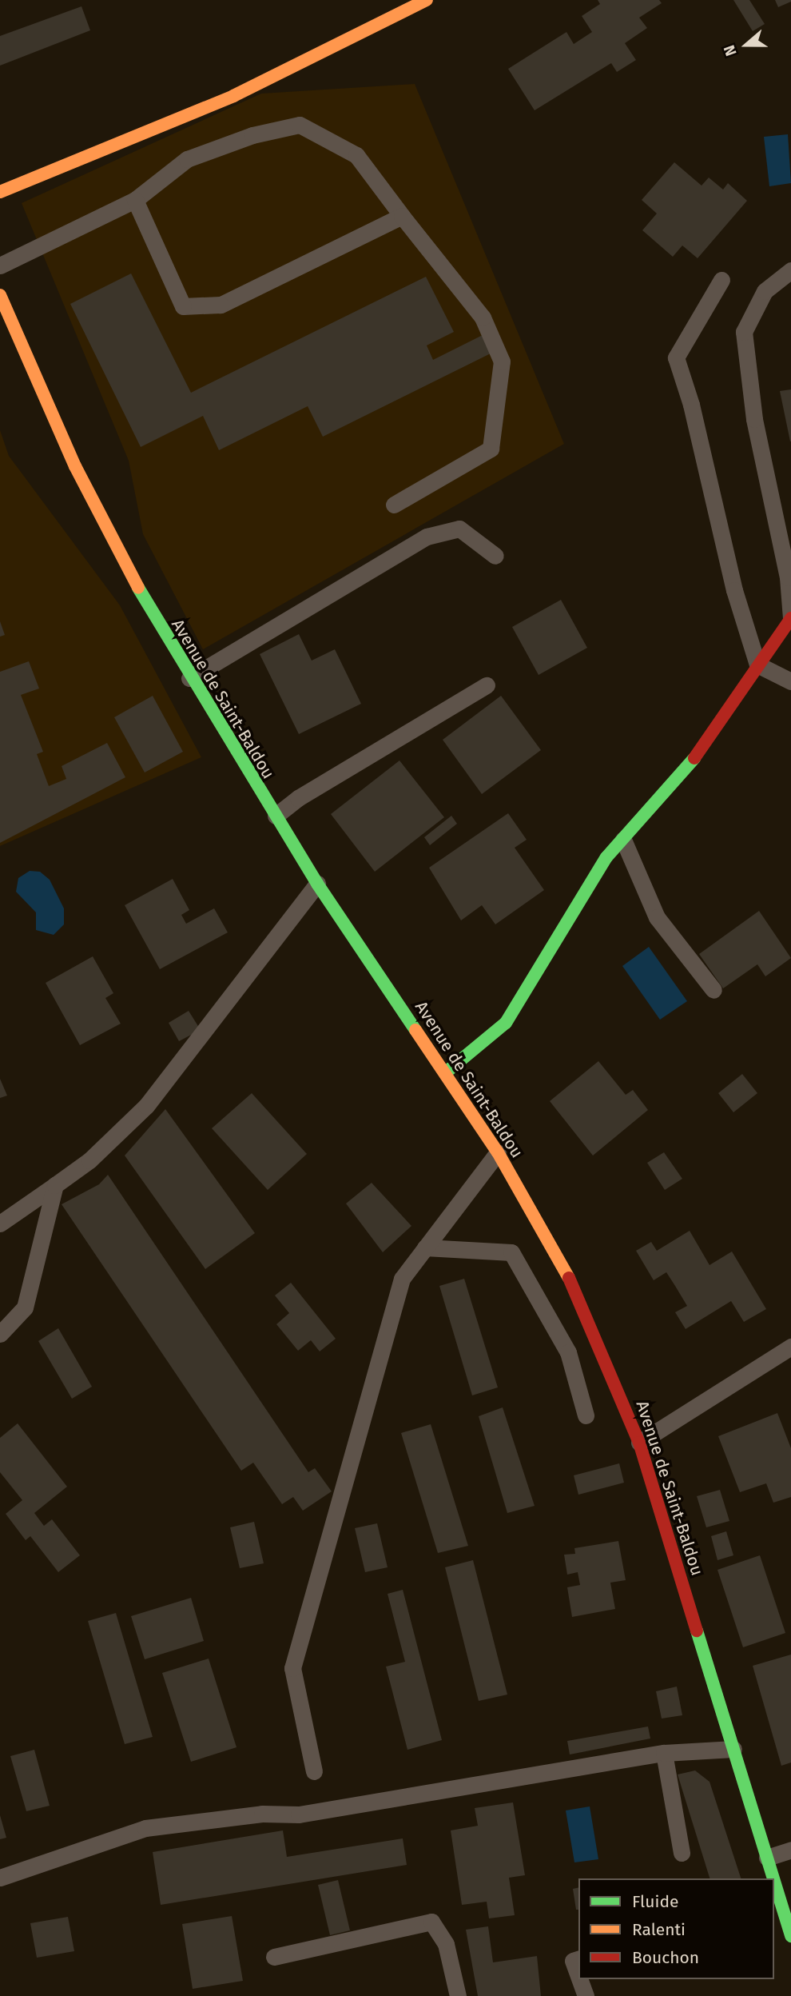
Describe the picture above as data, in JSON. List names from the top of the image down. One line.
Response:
{"streets":{"street":["Avenue de Saint-Baldou"]},"legend":["Fluide","Ralenti","Bouchon"],"north":"left"}
